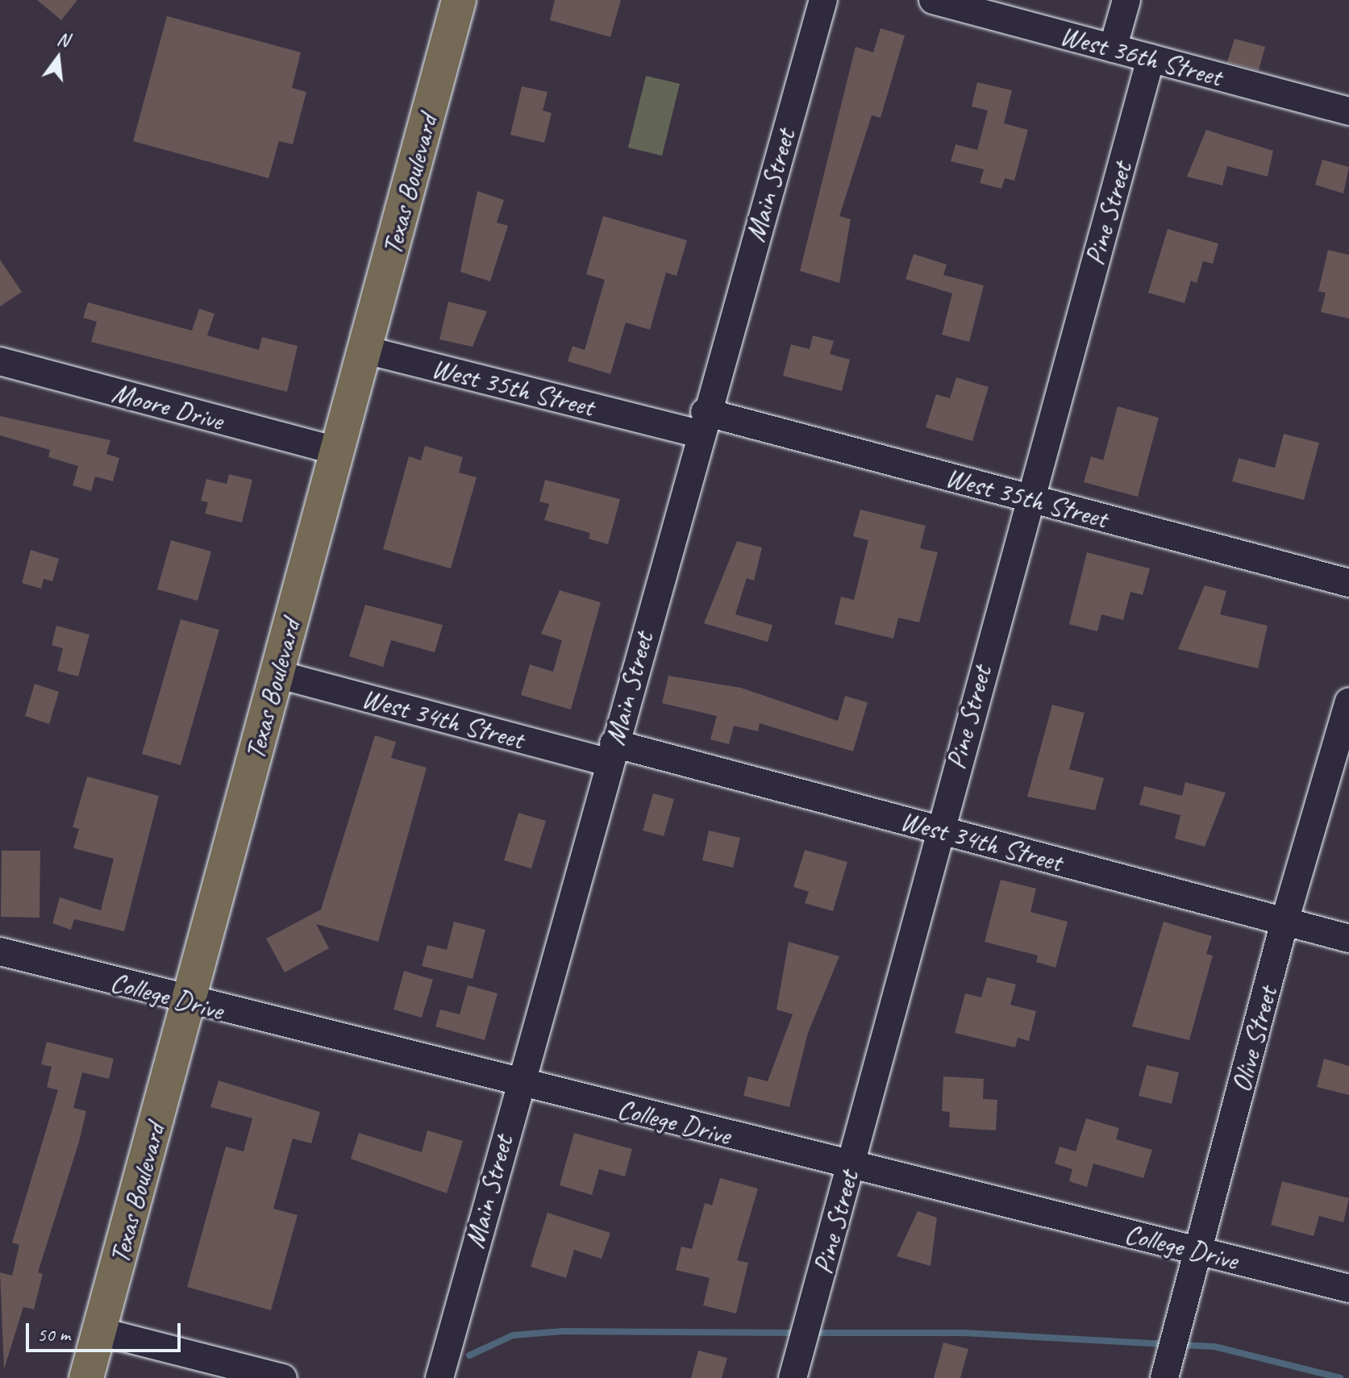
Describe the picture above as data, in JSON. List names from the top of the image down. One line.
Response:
{"streets":{"main road":["Texas Boulevard"],"street":["West 36th Street","Main Street","Pine Street","West 35th Street","Moore Drive","West 34th Street","College Drive","Olive Street"]},"crossings":[["West 36th Street","Pine Street"],["Texas Boulevard","West 35th Street"],["Texas Boulevard","Moore Drive"],["Texas Boulevard","West 34th Street"],["Texas Boulevard","College Drive"],["Main Street","West 35th Street"],["Main Street","West 34th Street"],["Main Street","College Drive"],["Pine Street","West 35th Street"],["Pine Street","West 34th Street"],["Pine Street","College Drive"],["West 34th Street","Olive Street"],["College Drive","Olive Street"]],"scale_bar":"50 m","north":"top"}
